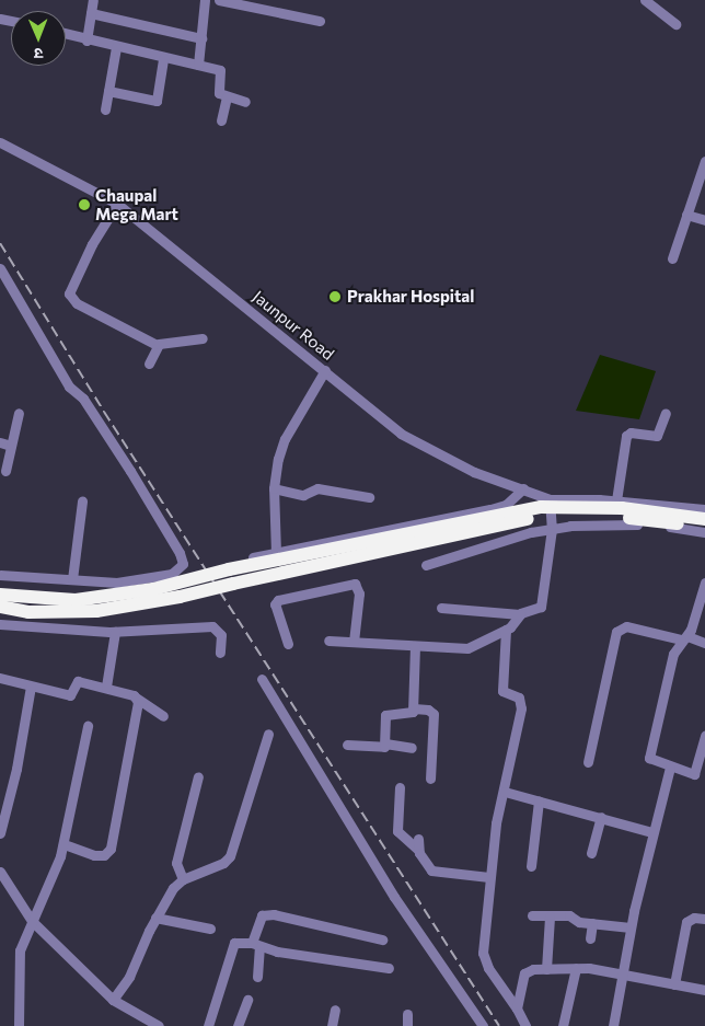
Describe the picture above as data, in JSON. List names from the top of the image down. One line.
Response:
{"streets":{"street":["Jaunpur Road"]},"places":["Chaupal Mega Mart","Prakhar Hospital"],"north":"bottom"}
